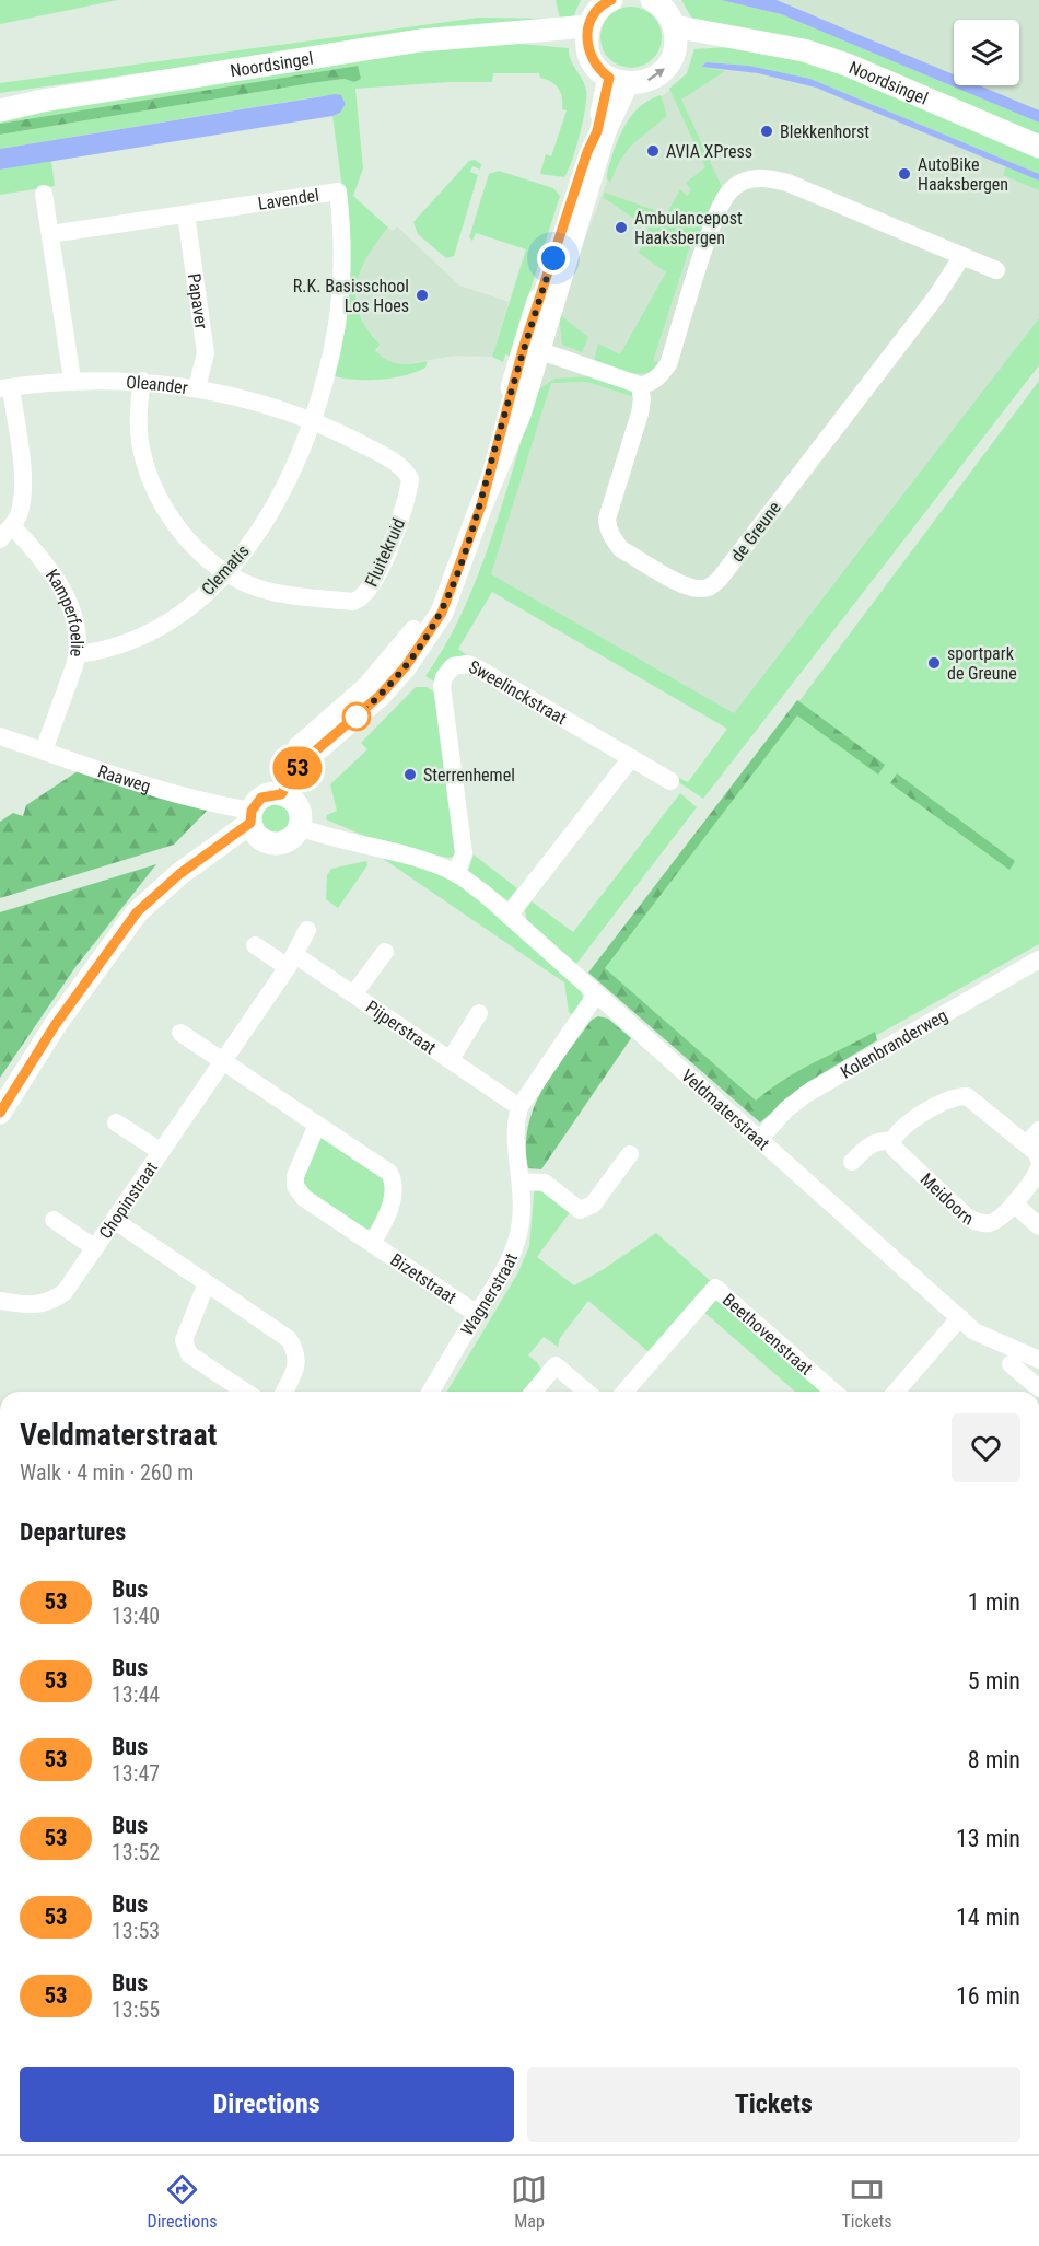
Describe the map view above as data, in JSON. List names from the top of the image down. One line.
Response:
{"streets":{"main road":["Noordsingel"],"street":["Lavendel","Papaver","Oleander","de Greune","Fluitekruid","Clematis","Kamperfoelie","Sweelinckstraat","Raaweg","Pijperstraat","Kolenbranderweg","Veldmaterstraat","Meidoorn","Chopinstraat","Bizetstraat","Wagnerstraat","Beethovenstraat"]},"crossings":[["Lavendel","Papaver"],["Lavendel","Oleander"],["Lavendel","Fluitekruid"],["Lavendel","Clematis"],["Papaver","Oleander"],["Oleander","Fluitekruid"],["Oleander","Clematis"],["Fluitekruid","Clematis"],["Clematis","Kamperfoelie"],["Kamperfoelie","Raaweg"],["Sweelinckstraat","Veldmaterstraat"],["Raaweg","Veldmaterstraat"],["Pijperstraat","Chopinstraat"],["Pijperstraat","Wagnerstraat"],["Kolenbranderweg","Veldmaterstraat"],["Veldmaterstraat","Wagnerstraat"],["Chopinstraat","Bizetstraat"],["Bizetstraat","Wagnerstraat"]],"places":["Blekkenhorst","AVIA XPress","AutoBike Haaksbergen","Ambulancepost Haaksbergen","R.K. Basisschool Los Hoes","sportpark de Greune","Sterrenhemel"],"lines":["bus line 53"],"page":{"on_map":"53","heading":[["Veldmaterstraat","Walk · 4 min · 260 m"],"Departures"],"list":[{"mark":"53","name":"Bus","note":"13:40","value":"1 min"},{"mark":"53","name":"Bus","note":"13:44","value":"5 min"},{"mark":"53","name":"Bus","note":"13:47","value":"8 min"},{"mark":"53","name":"Bus","note":"13:52","value":"13 min"},{"mark":"53","name":"Bus","note":"13:53","value":"14 min"},{"mark":"53","name":"Bus","note":"13:55","value":"16 min"}],"buttons":["Directions","Tickets"],"tabs":["Directions","Map","Tickets"]}}
